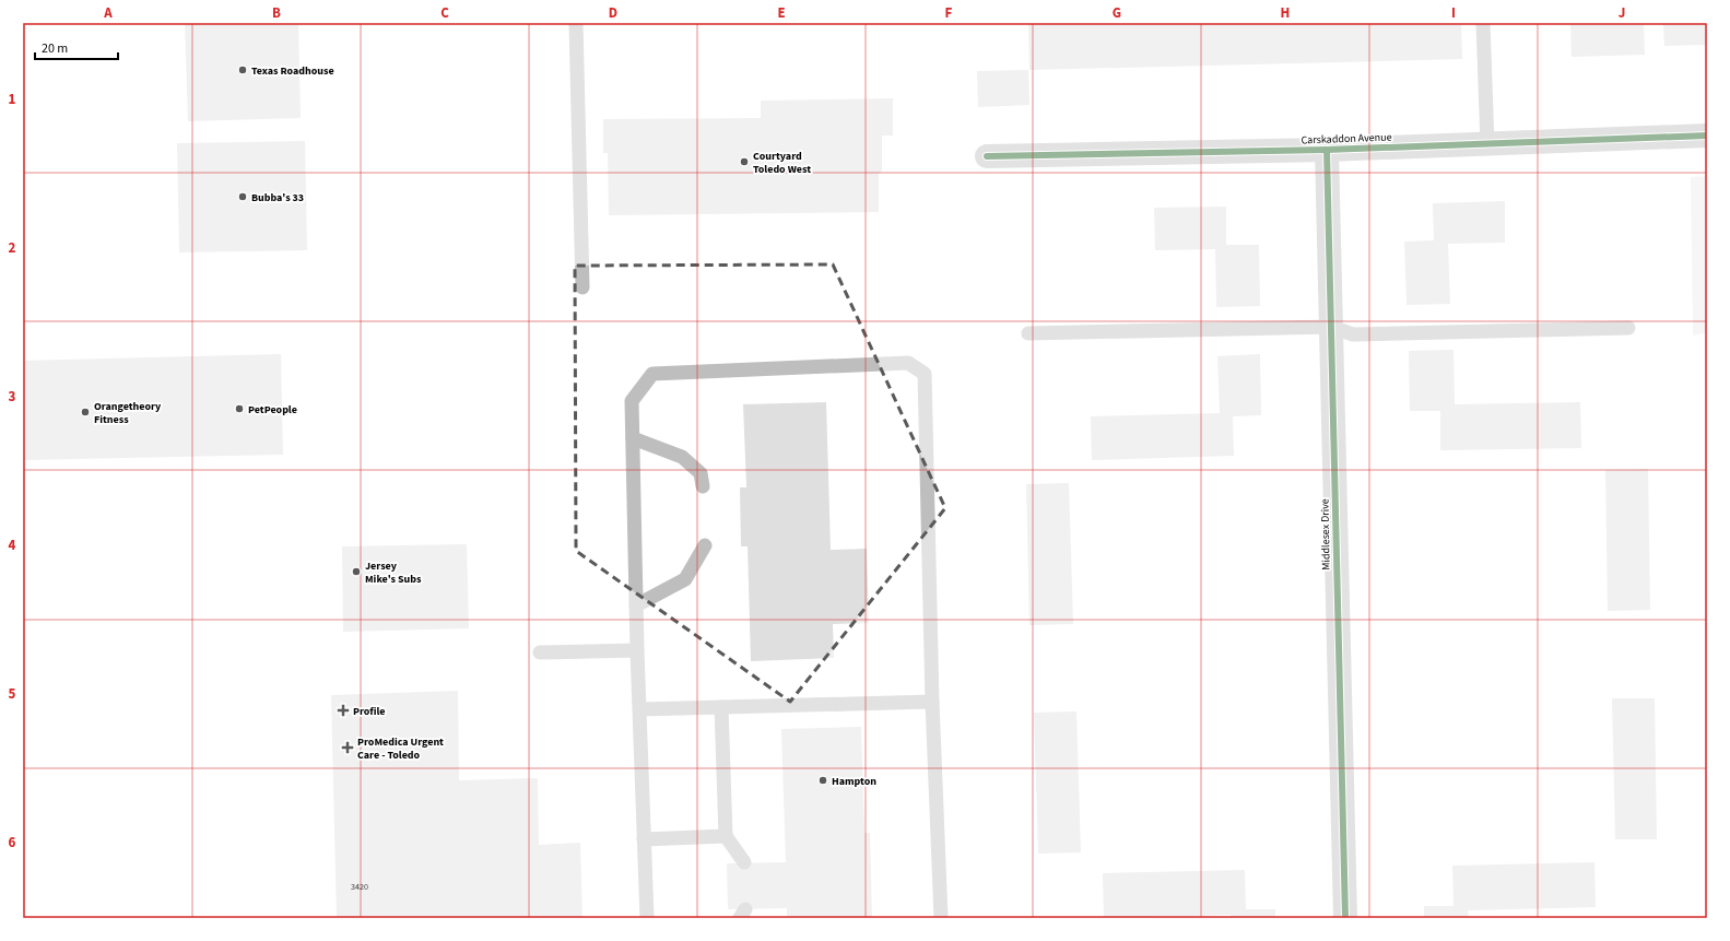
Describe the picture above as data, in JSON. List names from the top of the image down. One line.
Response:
{"streets":{"street":["Carskaddon Avenue","Middlesex Drive"]},"crossings":[["Carskaddon Avenue","Middlesex Drive"]],"places":{"other":["Texas Roadhouse","Courtyard Toledo West","Bubba's 33","PetPeople","Orangetheory Fitness","Jersey Mike's Subs","Hampton"],"health":["Profile","ProMedica Urgent Care - Toledo"]},"house_numbers":["3420"],"scale_bar":"20 m","grid":{"columns":["A","B","C","D","E","F","G","H","I","J"],"rows":["1","2","3","4","5","6"]}}
